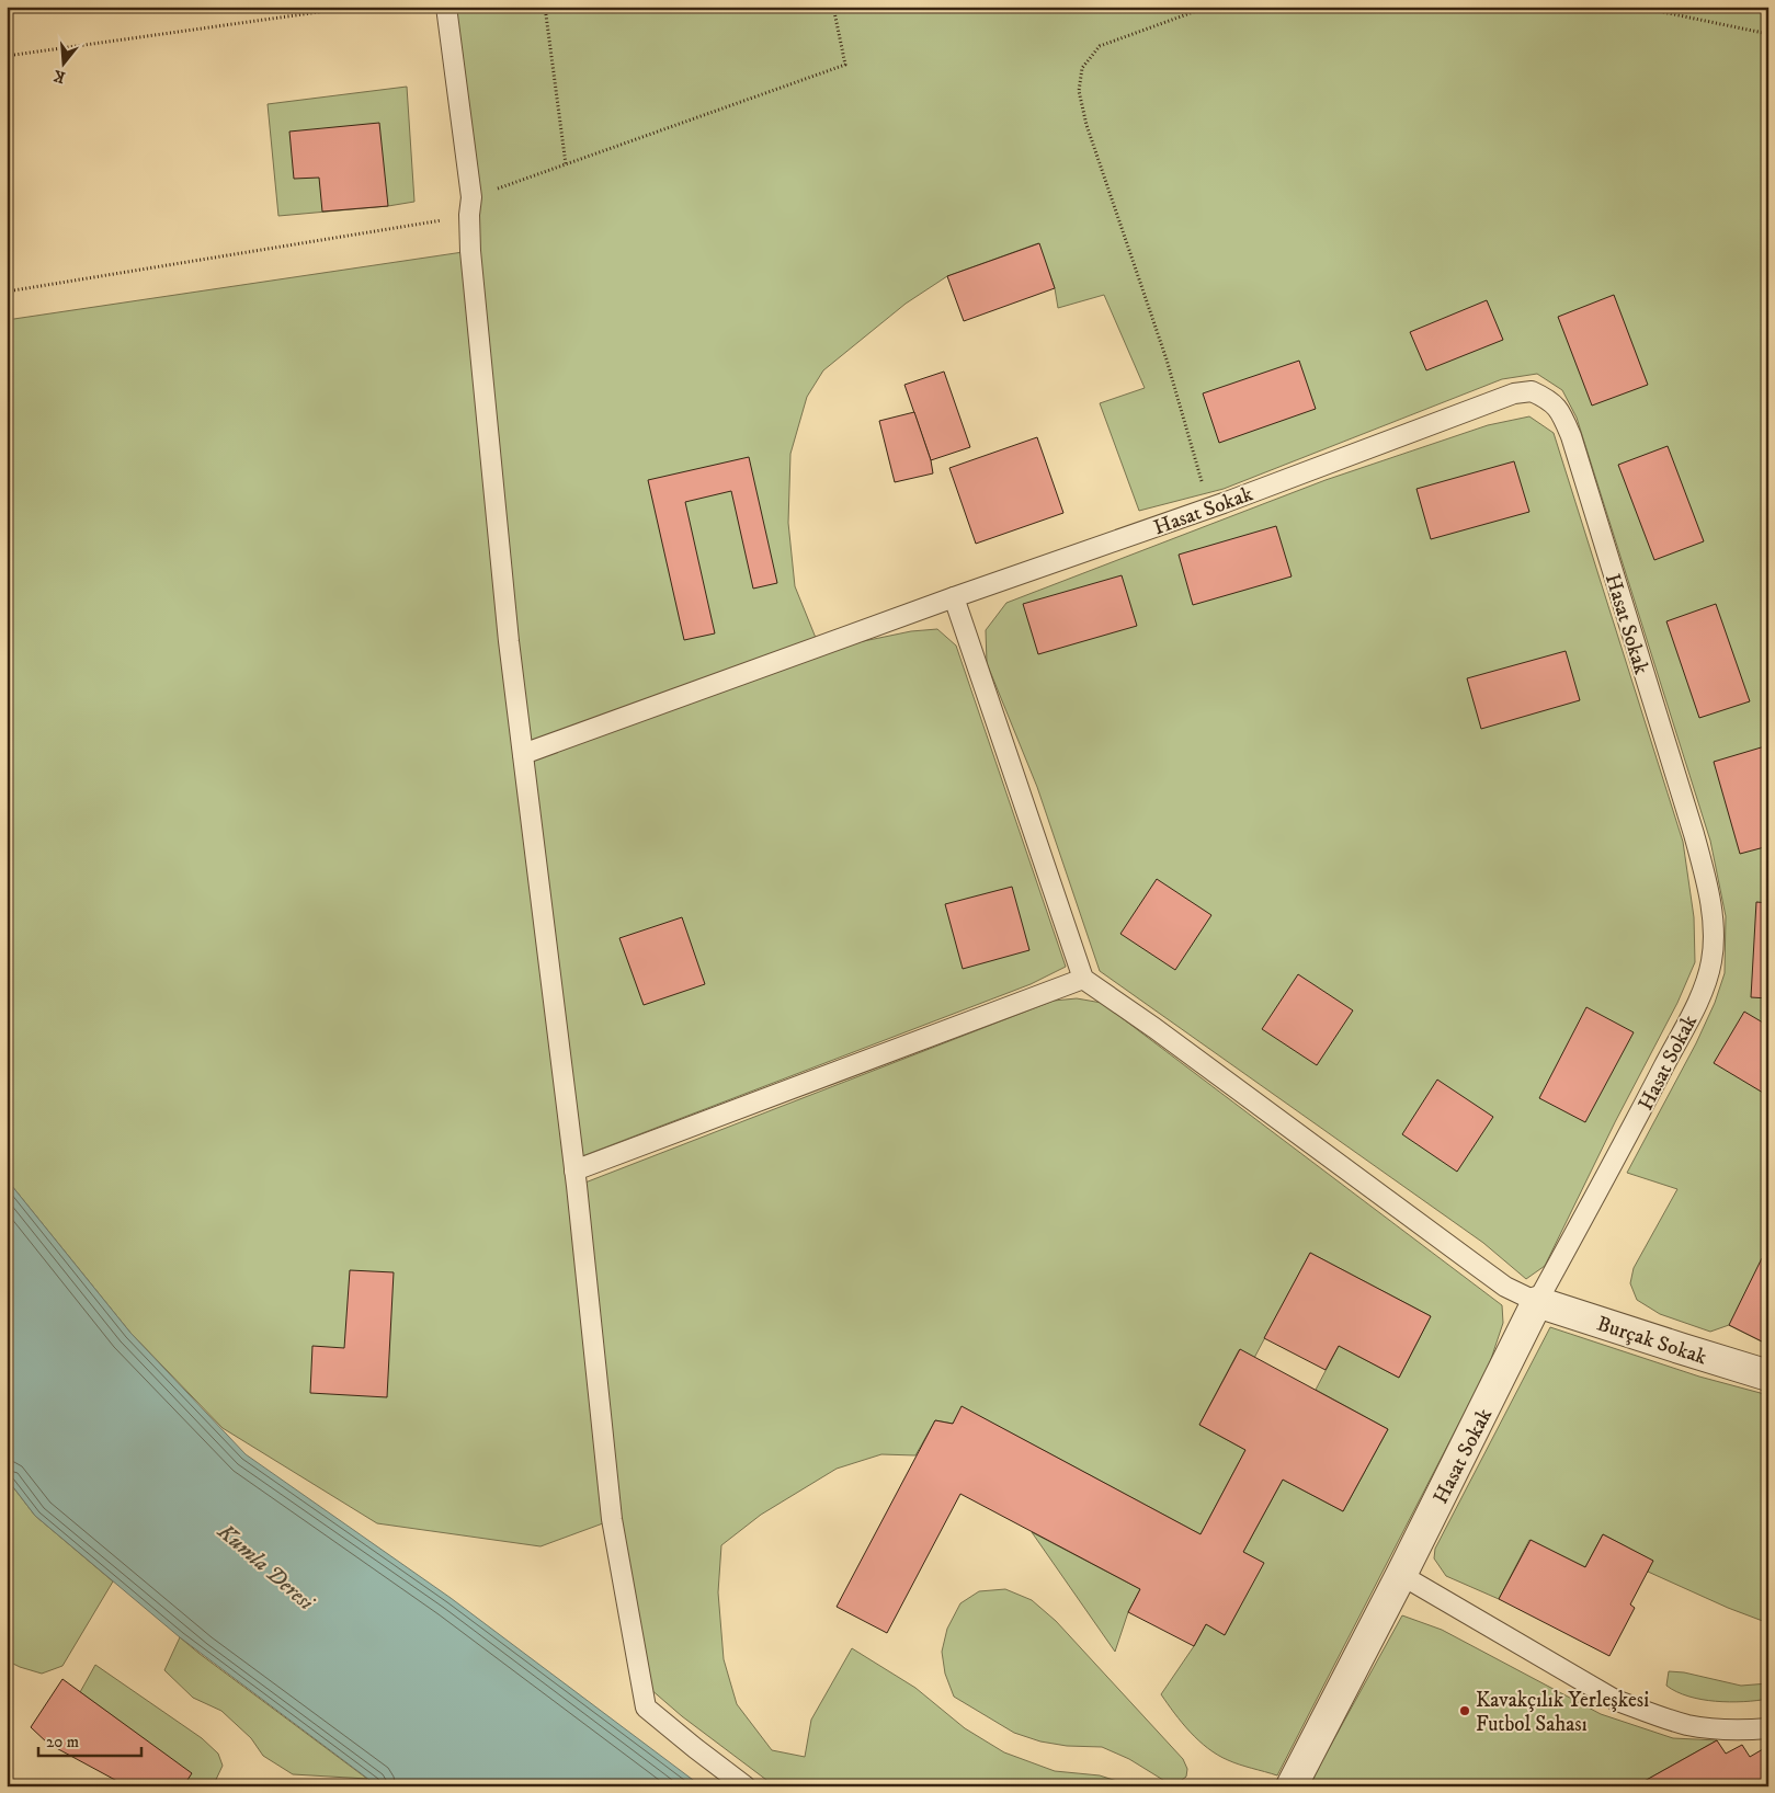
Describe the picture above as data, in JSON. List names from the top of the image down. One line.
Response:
{"streets":{"street":["Hasat Sokak","Burçak Sokak"]},"crossings":[["Hasat Sokak","Burçak Sokak"]],"water":["Kumla Deresi"],"places":["Kavakçılık Yerleşkesi Futbol Sahası"],"scale_bar":"20 m","north":"bottom"}
